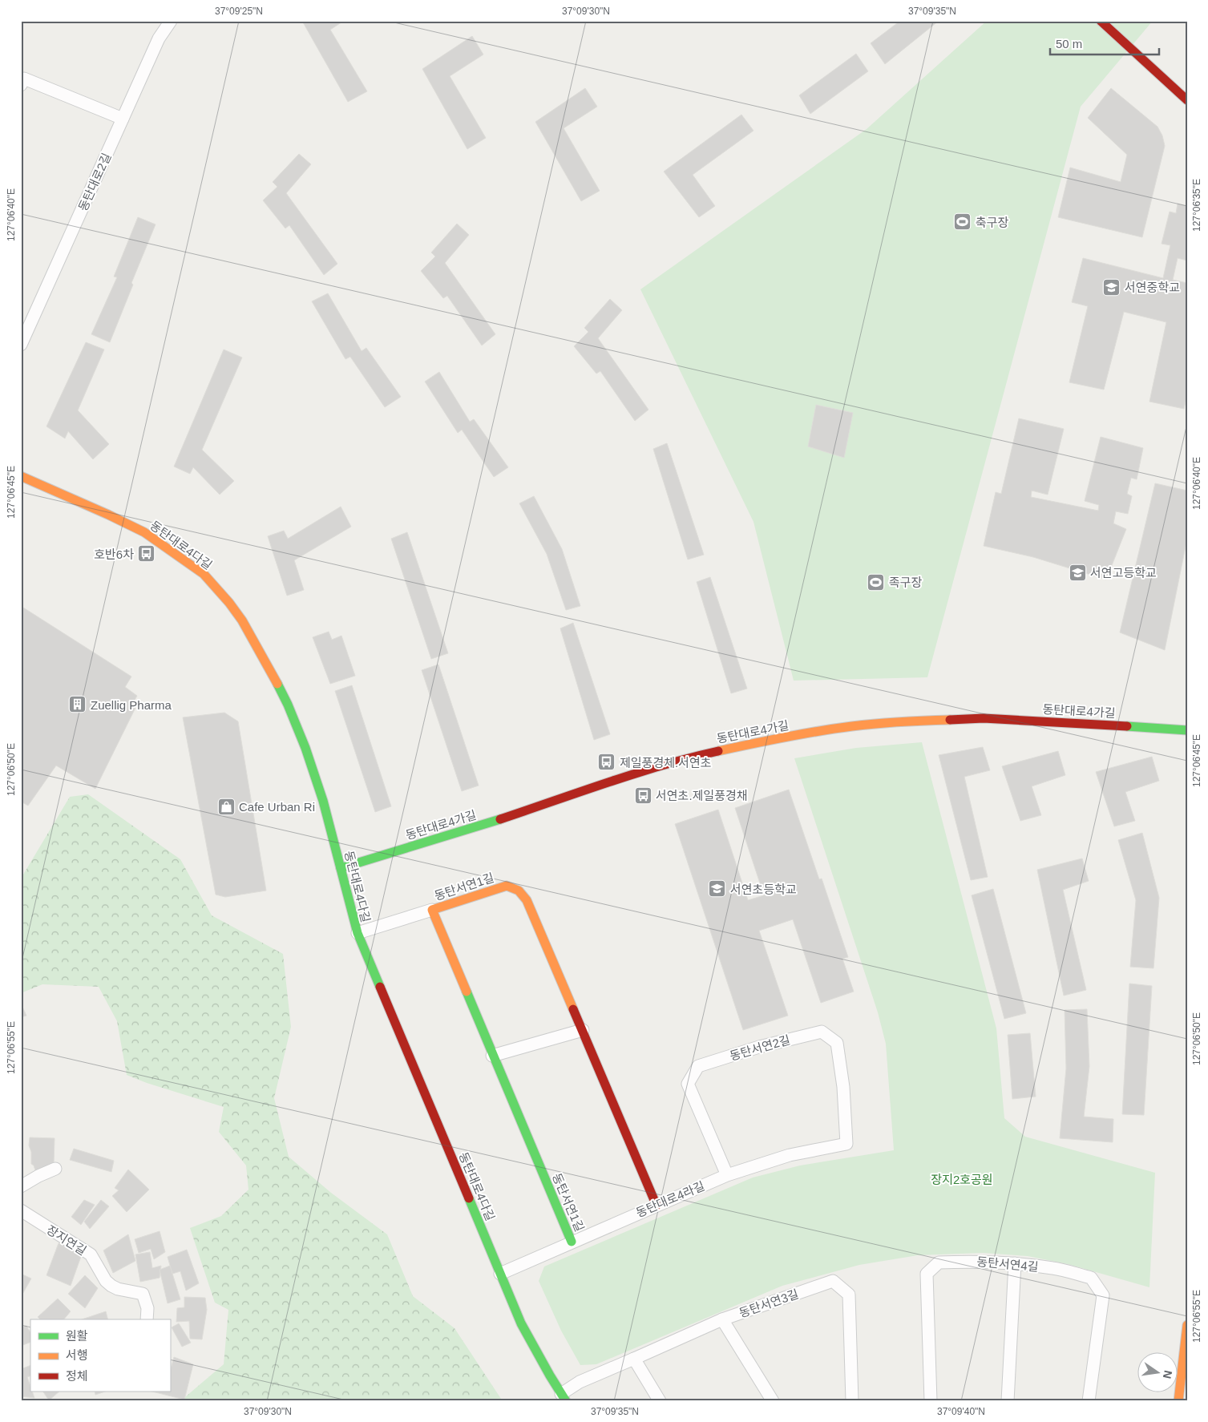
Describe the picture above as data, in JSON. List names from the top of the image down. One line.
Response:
{"streets":{"street":["동탄대로2길","동탄대로4다길","동탄대로4가길","동탄서연1길","동탄서연2길","동탄대로4라길","장지연길","동탄서연4길","동탄서연3길"]},"crossings":[["동탄대로4다길","동탄대로4가길"],["동탄대로4다길","동탄대로4라길"],["동탄대로4다길","동탄서연3길"],["동탄서연1길","동탄대로4라길"],["동탄서연2길","동탄대로4라길"]],"parks":["장지2호공원"],"places":{"sports":["축구장","족구장"],"school or university":["서연중학교","서연고등학교","서연초등학교"],"bus stop":["호반6차","제일풍경체.서연초","서연초.제일풍경채"],"building":["Zuellig Pharma"],"shop":["Cafe Urban Ri"]},"legend":["원활","서행","정체"],"scale_bar":"50 m","north":"right","coordinates":["37°09'25\"N","37°09'30\"N","37°09'35\"N","127°06'35\"E","127°06'40\"E","127°06'45\"E","127°06'50\"E","127°06'55\"E","37°09'40\"N"]}
